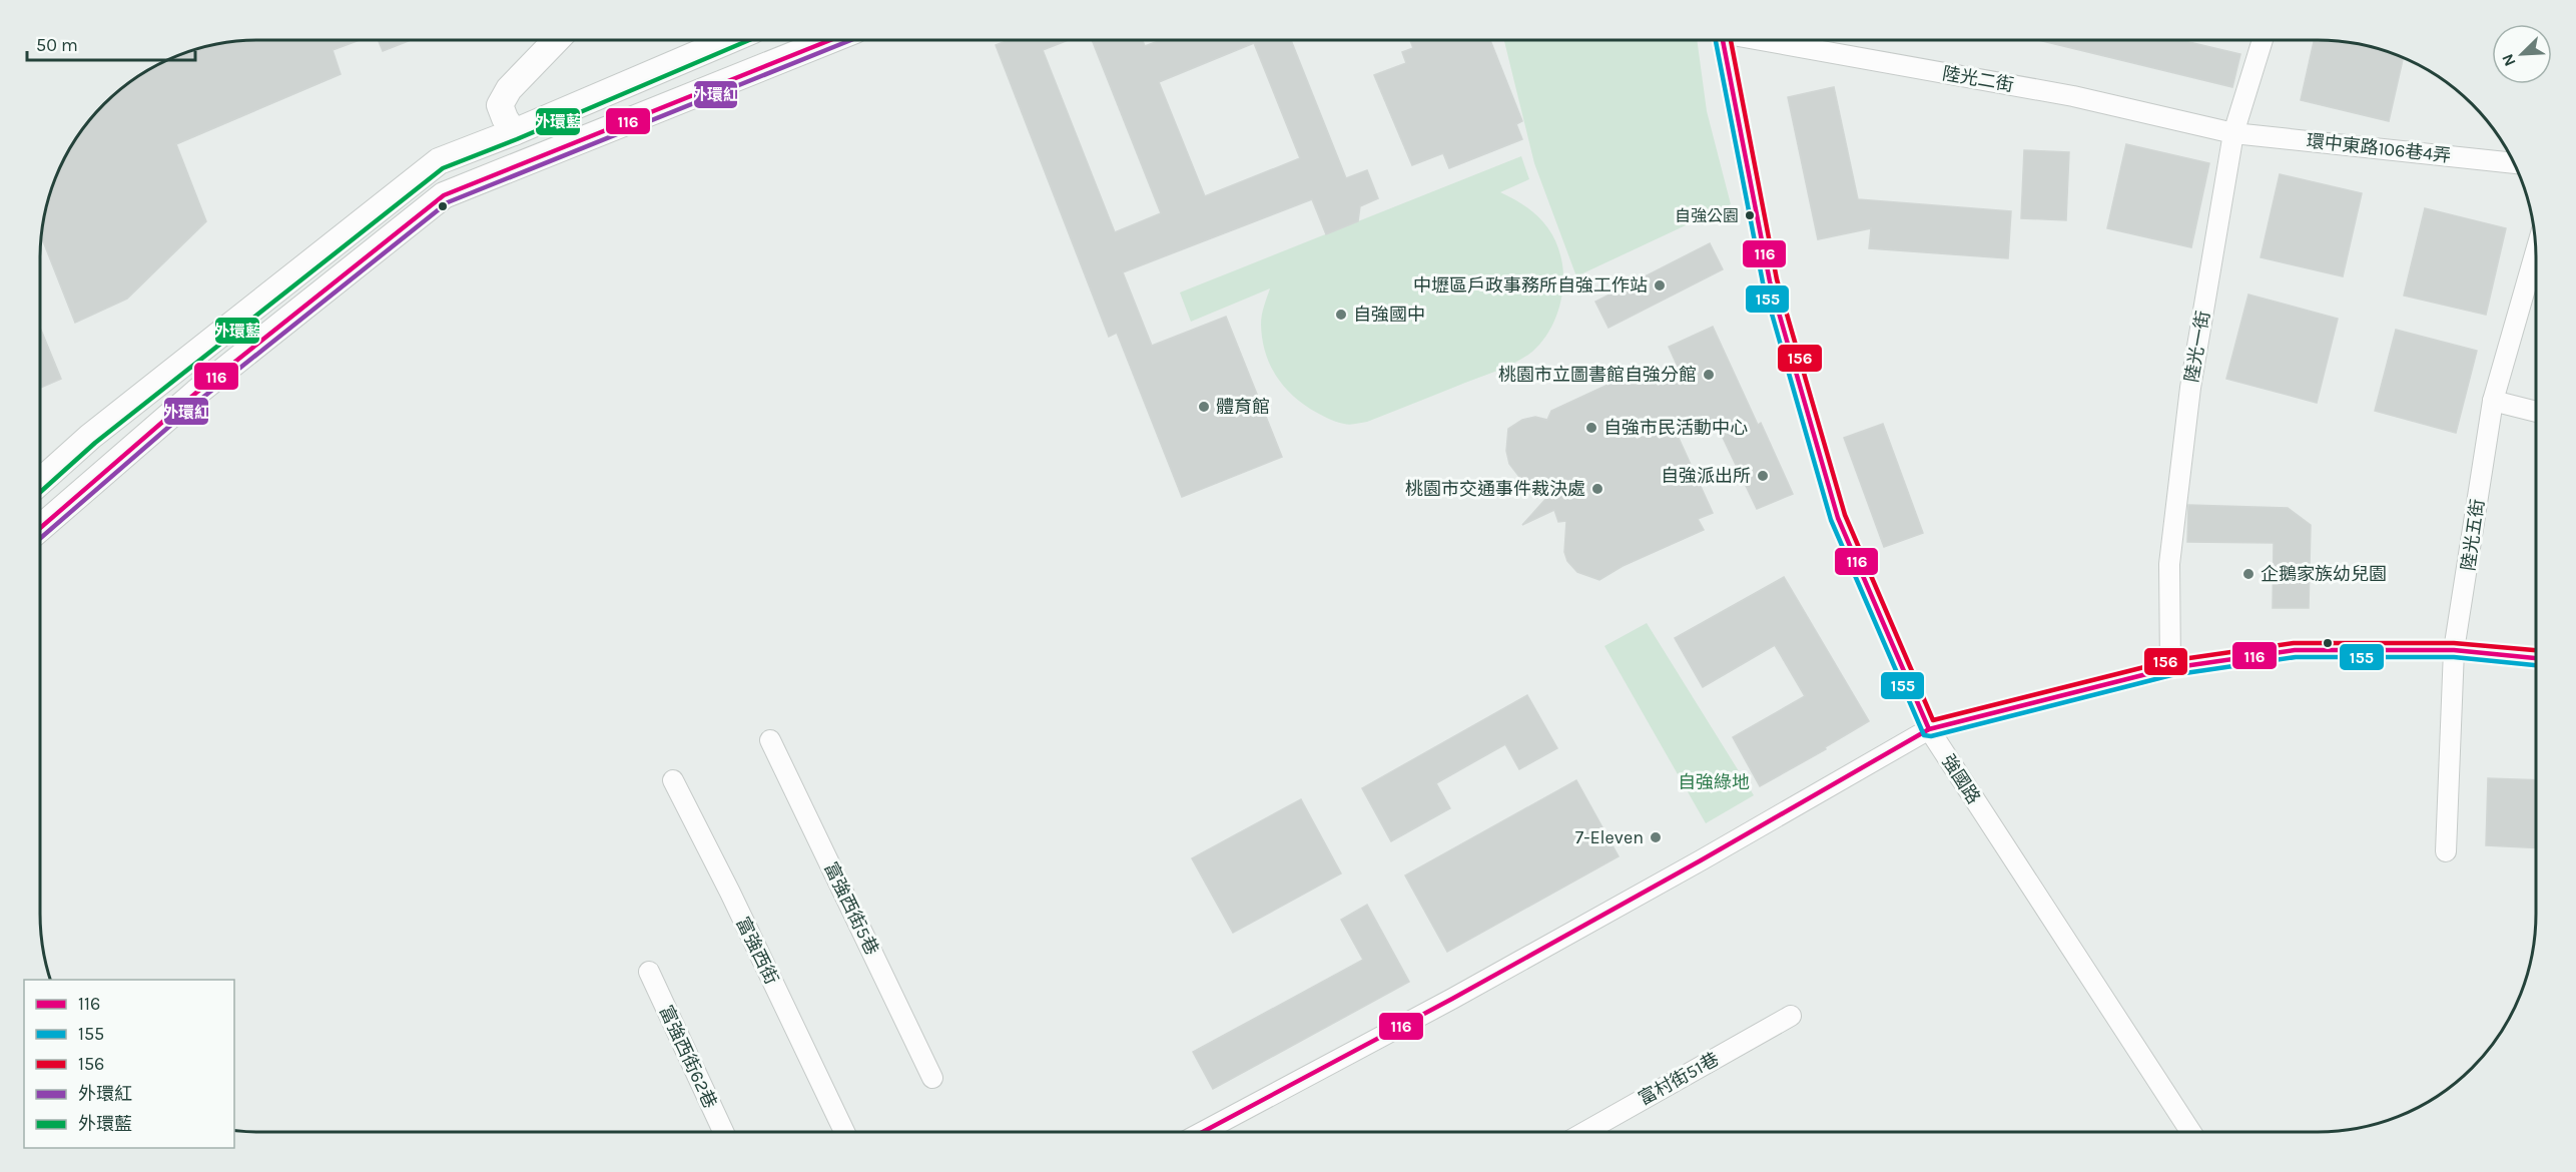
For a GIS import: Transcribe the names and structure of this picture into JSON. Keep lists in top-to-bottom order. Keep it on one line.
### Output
{"streets":{"street":["陸光二街","環中東路106巷4弄","陸光一街","陸光五街","強國路","富強西街5巷","富強西街","富強西街62巷","富村街51巷"]},"crossings":[["陸光二街","環中東路106巷4弄"],["陸光二街","陸光一街"],["環中東路106巷4弄","陸光一街"]],"parks":["自強綠地"],"places":["自強公園","中壢區戶政事務所自強工作站","自強國中","桃園市立圖書館自強分館","體育館","自強市民活動中心","自強派出所","桃園市交通事件裁決處","企鵝家族幼兒園","7-Eleven"],"lines":["transit line 116","transit line 155","transit line 156","transit line 外環紅","transit line 外環藍"],"legend":["116","155","156","外環紅","外環藍"],"scale_bar":"50 m","north":"bottom left"}
